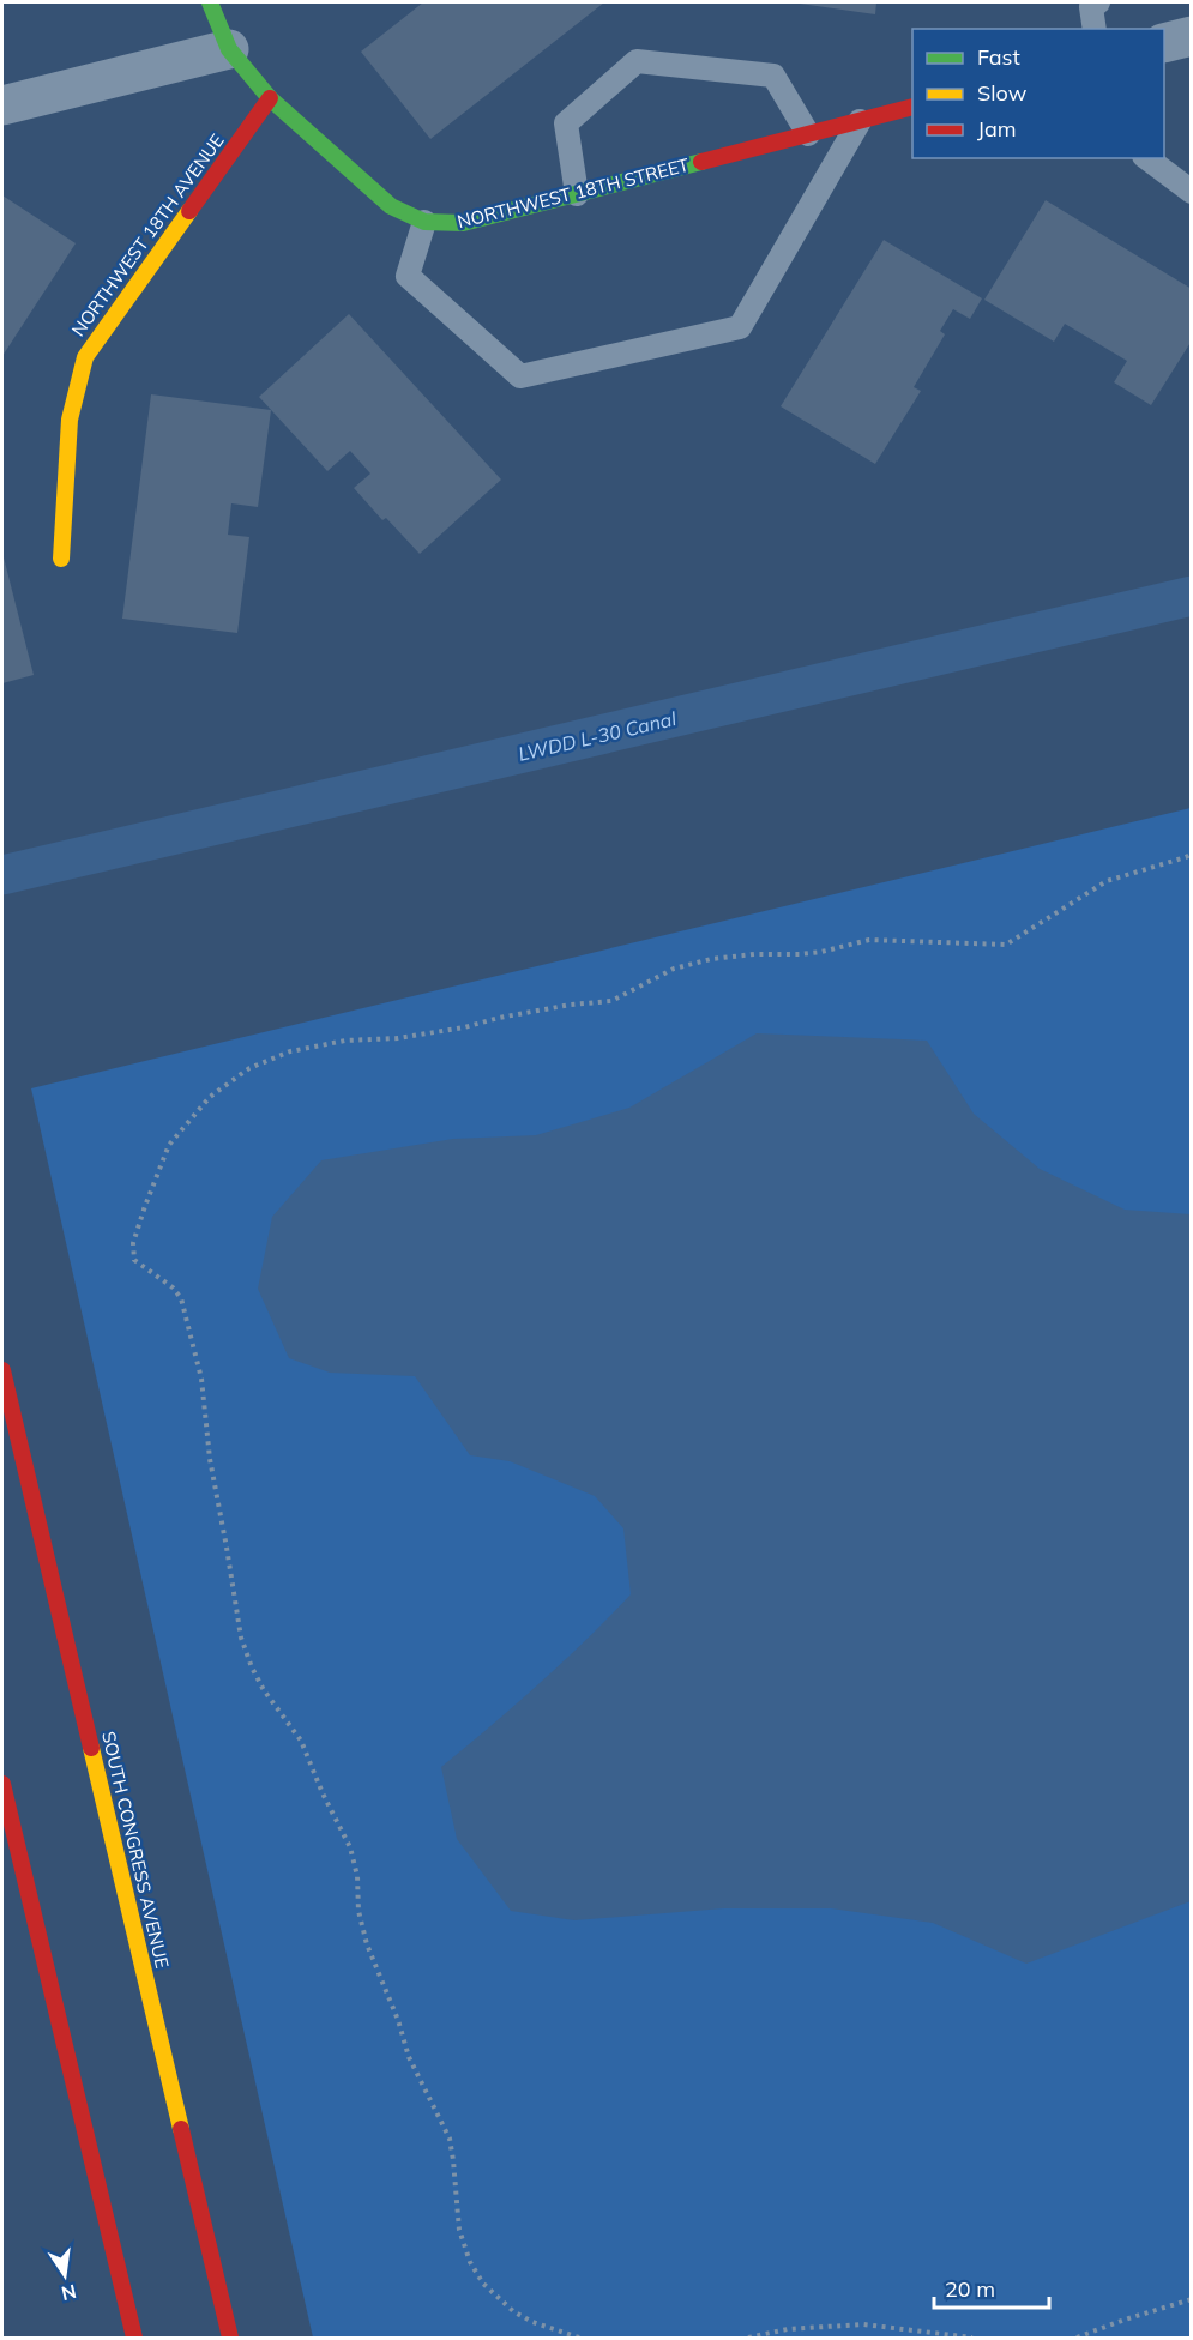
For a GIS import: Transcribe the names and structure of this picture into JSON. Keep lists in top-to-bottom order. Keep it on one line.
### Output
{"streets":{"main road":["NORTHWEST 18TH STREET","NORTHWEST 18TH AVENUE","SOUTH CONGRESS AVENUE"]},"crossings":[["NORTHWEST 18TH STREET","NORTHWEST 18TH AVENUE"]],"water":["LWDD L-30 Canal"],"legend":["Fast","Slow","Jam"],"scale_bar":"20 m","north":"bottom"}
